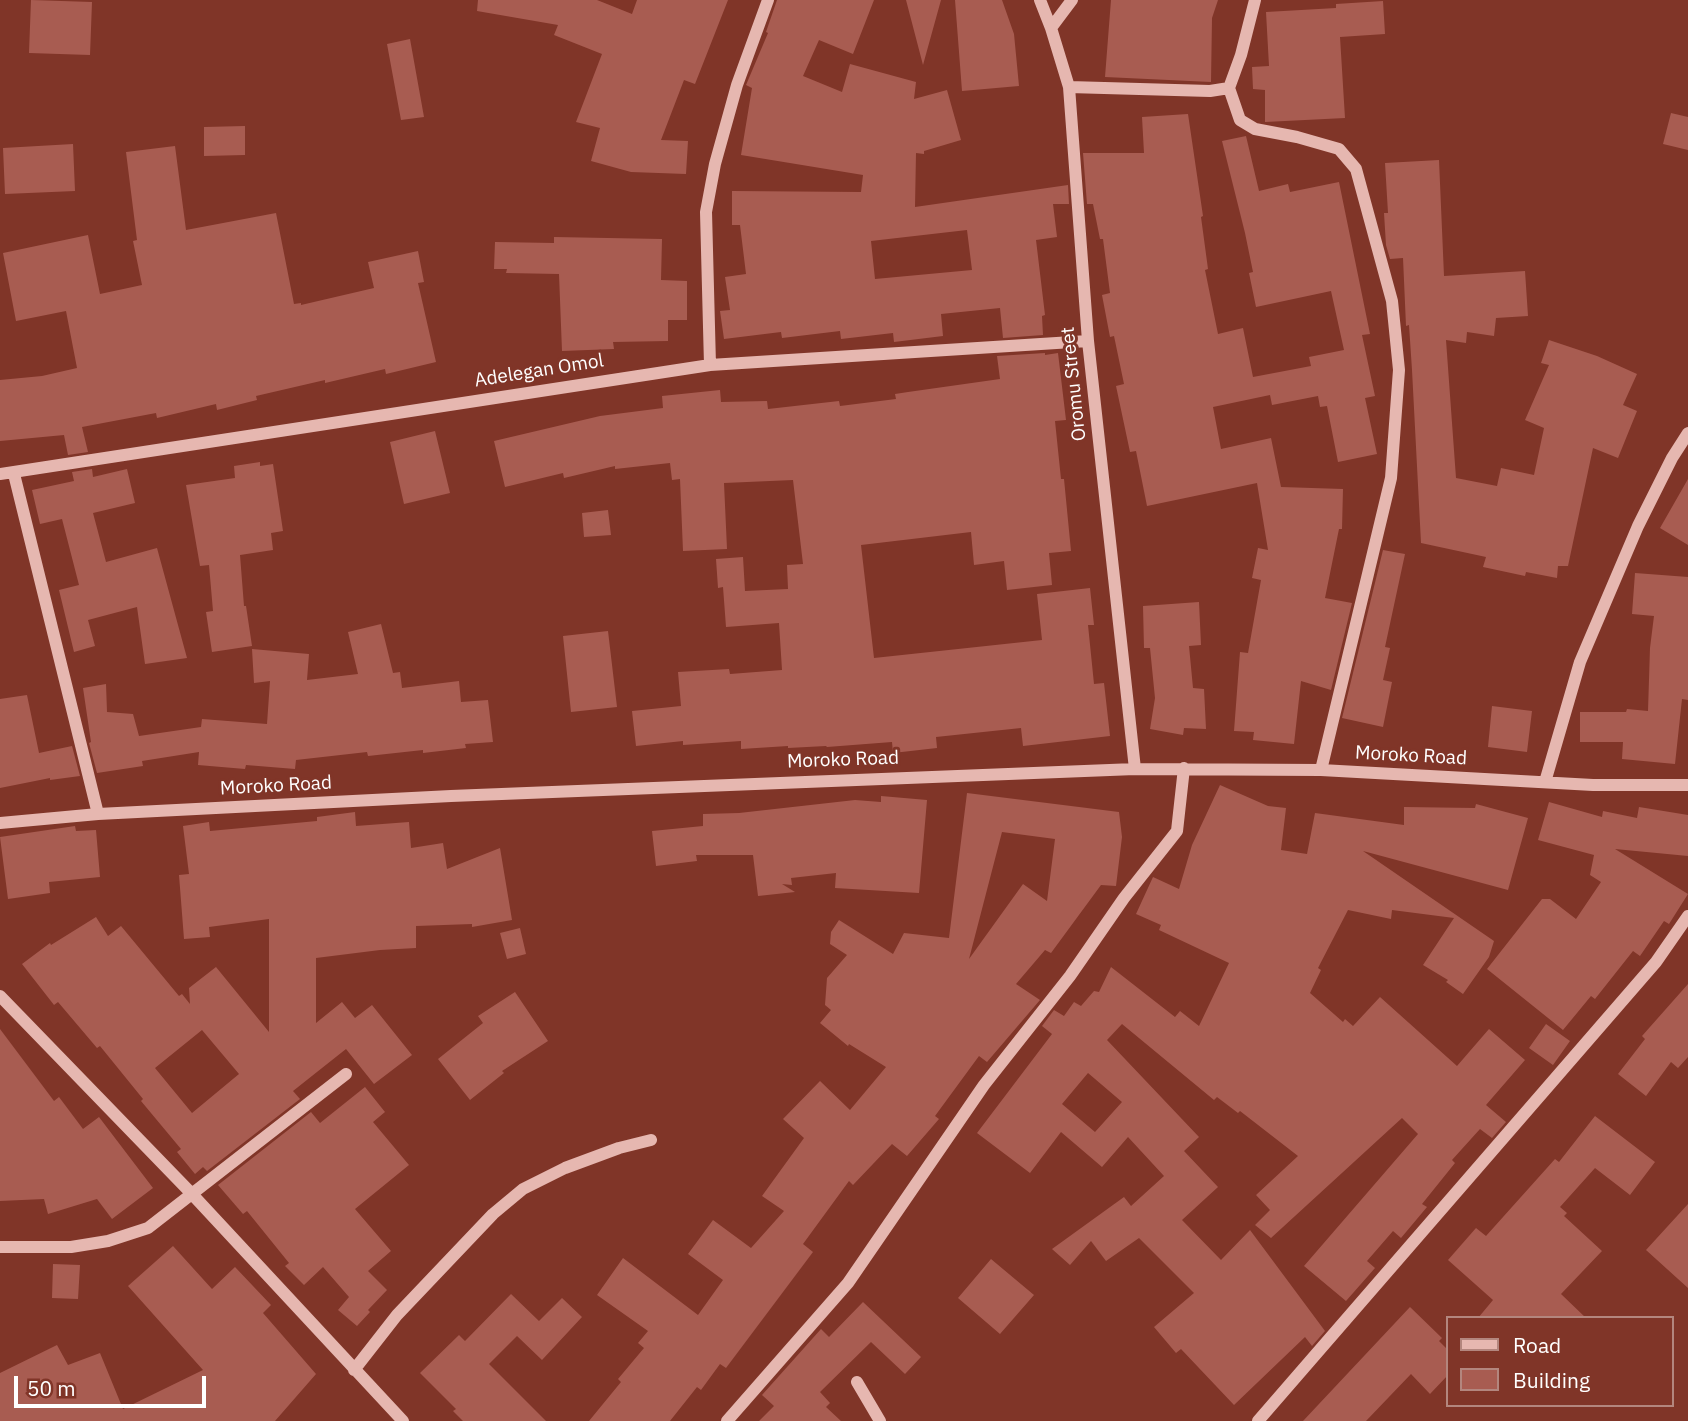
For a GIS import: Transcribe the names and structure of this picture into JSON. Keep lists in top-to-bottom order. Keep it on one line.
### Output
{"streets":{"street":["Adelegan Omol","Oromu Street","Moroko Road"]},"crossings":[["Adelegan Omol","Oromu Street"],["Oromu Street","Moroko Road"]],"legend":["Road","Building"],"scale_bar":"50 m"}
